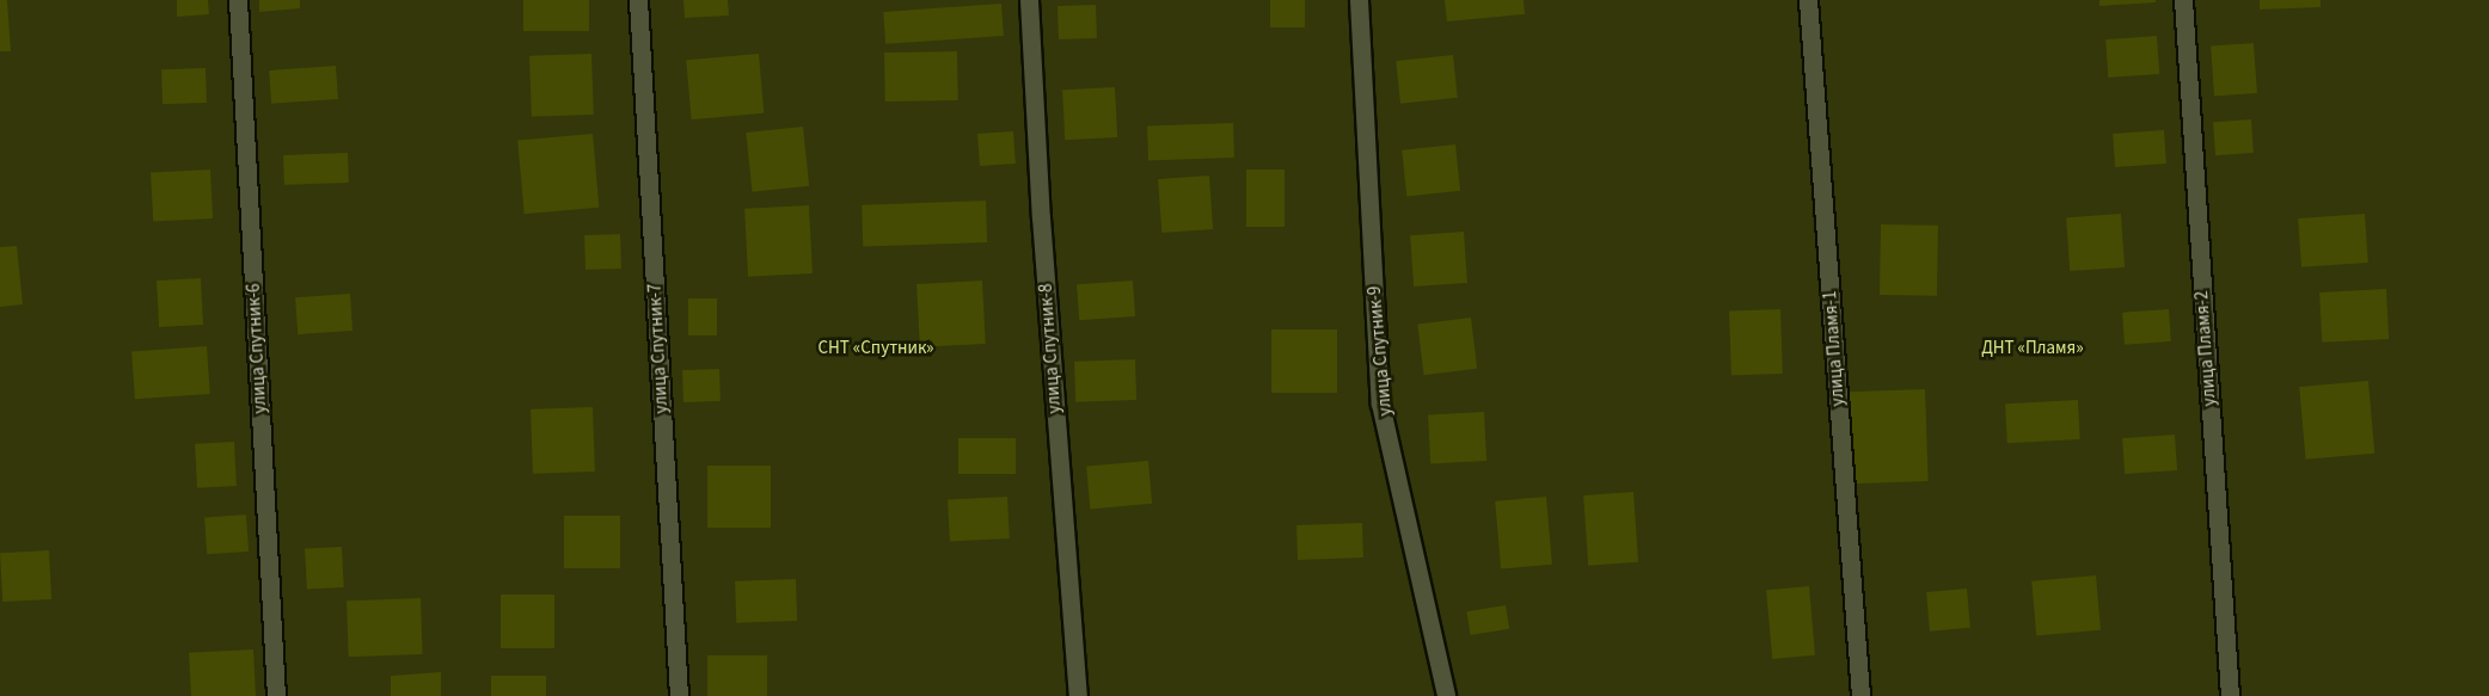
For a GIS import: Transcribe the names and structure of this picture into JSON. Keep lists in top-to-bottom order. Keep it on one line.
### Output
{"streets":{"street":["улица Спутник-6","улица Спутник-7","улица Спутник-8","улица Пламя-1","улица Пламя-2","улица Спутник-9"]},"parks":["СНТ «Спутник»","ДНТ «Пламя»"]}
